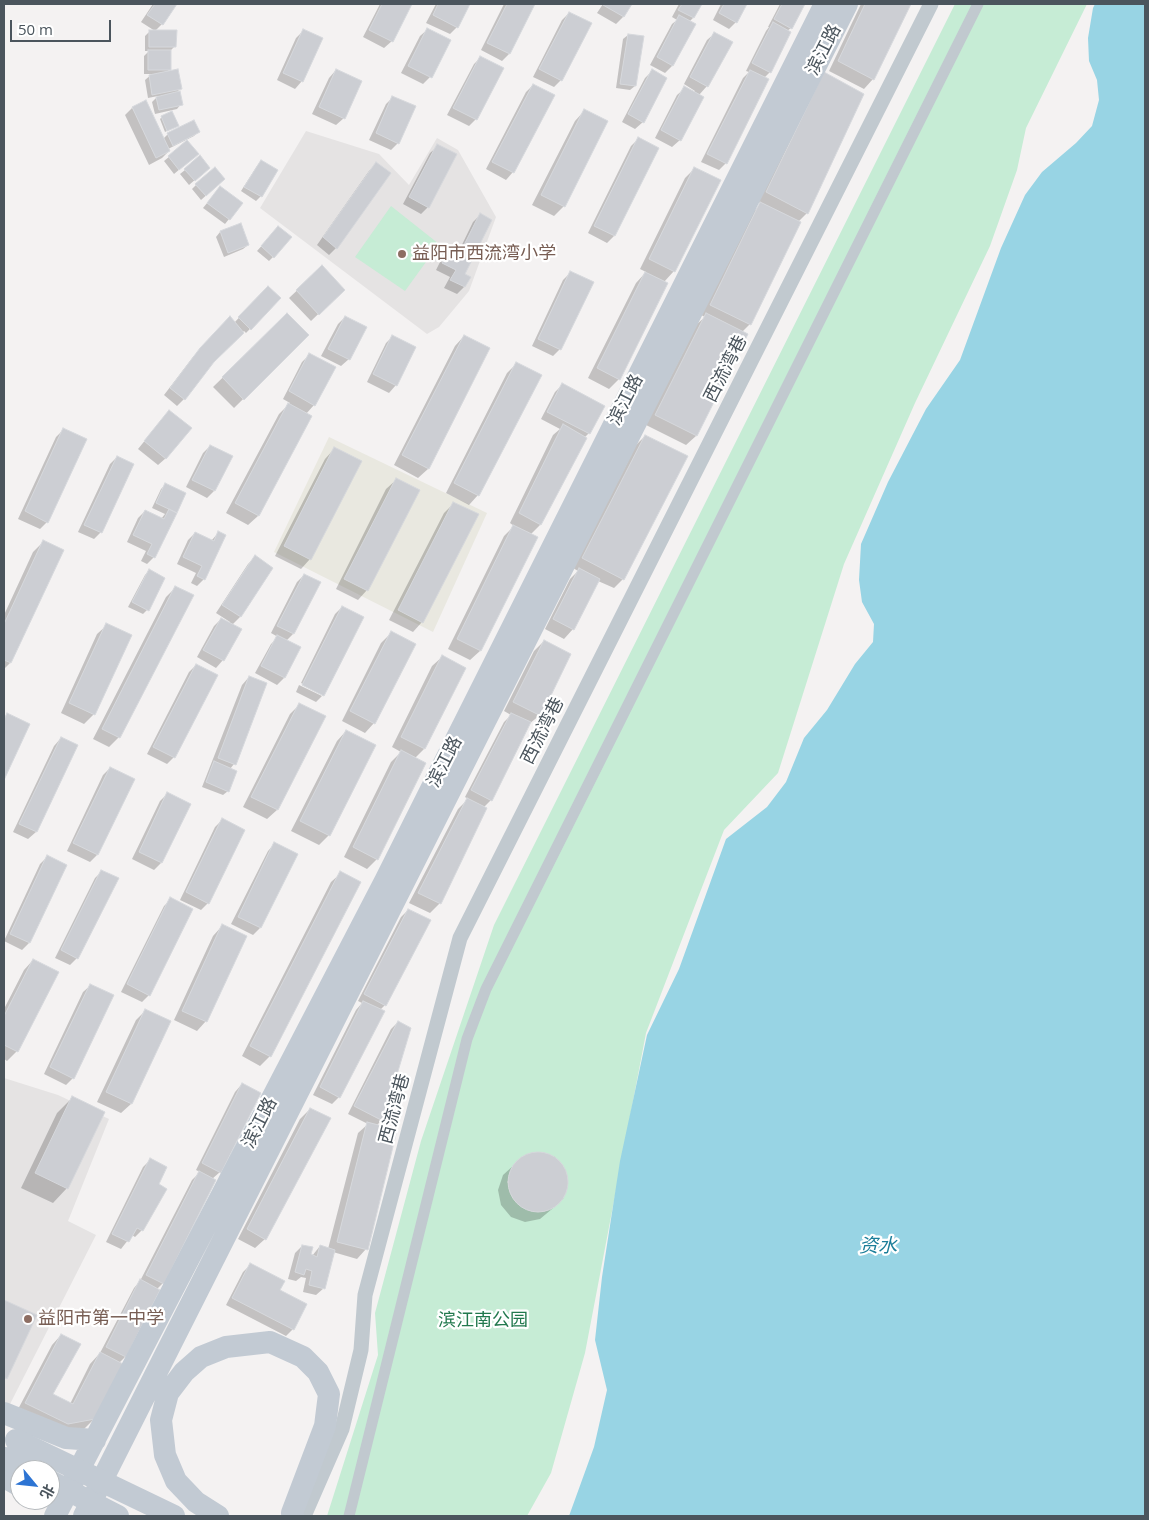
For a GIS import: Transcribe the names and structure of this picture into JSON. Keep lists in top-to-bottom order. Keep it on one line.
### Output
{"streets":{"main road":["滨江路"],"street":["西流湾巷"]},"water":["资水"],"parks":["滨江南公园"],"places":["益阳市西流湾小学","益阳市第一中学"],"scale_bar":"50 m","north":"bottom right"}
